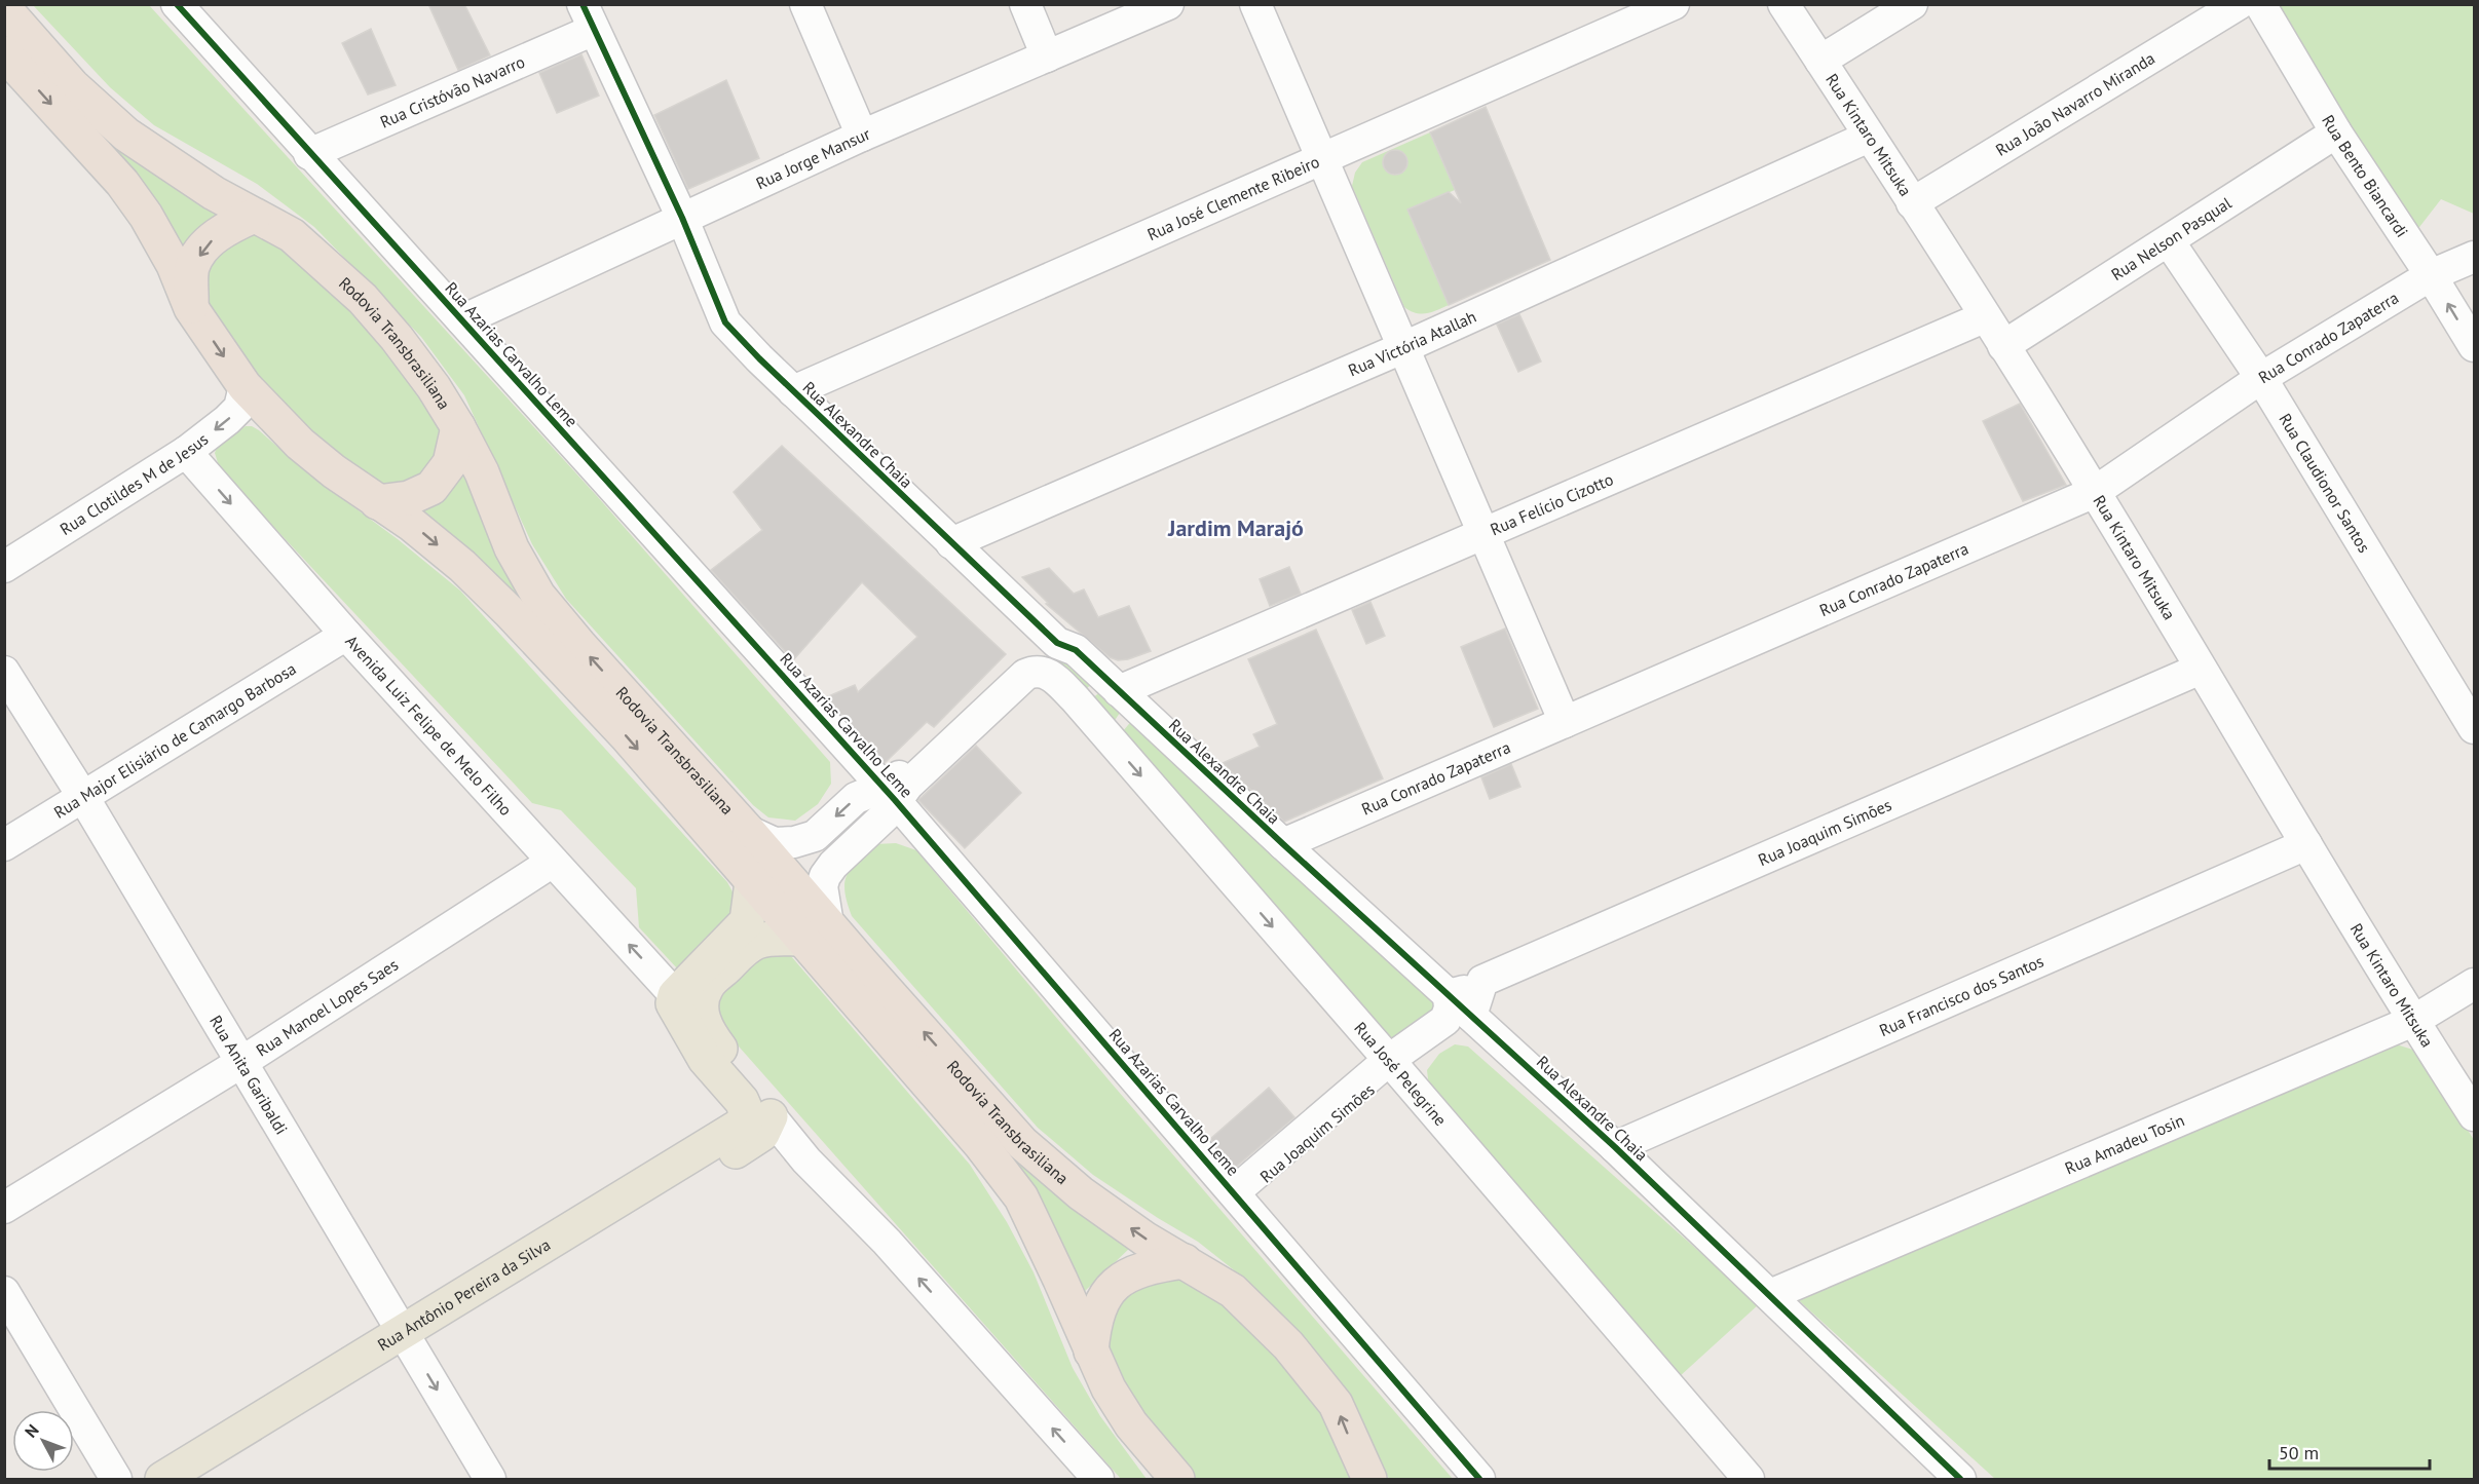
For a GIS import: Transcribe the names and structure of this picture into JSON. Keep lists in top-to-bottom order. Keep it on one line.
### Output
{"streets":{"highway":["Rodovia Transbrasiliana"],"main road":["Rua Antônio Pereira da Silva"],"street":["Rua Cristóvão Navarro","Rua João Navarro Miranda","Rua Kintaro Mitsuka","Rua Jorge Mansur","Rua Bento Biancardi","Rua José Clemente Ribeiro","Rua Nelson Pasqual","Rua Conrado Zapaterra","Rua Victória Atallah","Rua Azarias Carvalho Leme","Rua Alexandre Chaia","Rua Claudionor Santos","Rua Clotildes M de Jesus","Rua Felício Cizotto","Avenida Luiz Felipe de Melo Filho","Rua Major Elisiário de Camargo Barbosa","Rua Joaquim Simões","Rua Francisco dos Santos","Rua Manoel Lopes Saes","Rua José Pelegrine","Rua Anita Garibaldi","Rua Amadeu Tosin"]},"crossings":[["Rua Cristóvão Navarro","Rua Azarias Carvalho Leme"],["Rua Cristóvão Navarro","Rua Alexandre Chaia"],["Rua João Navarro Miranda","Rua Kintaro Mitsuka"],["Rua Kintaro Mitsuka","Rua Nelson Pasqual"],["Rua Kintaro Mitsuka","Rua Conrado Zapaterra"],["Rua Kintaro Mitsuka","Rua Victória Atallah"],["Rua Kintaro Mitsuka","Rua Felício Cizotto"],["Rua Kintaro Mitsuka","Rua Joaquim Simões"],["Rua Kintaro Mitsuka","Rua Francisco dos Santos"],["Rua Kintaro Mitsuka","Rua Amadeu Tosin"],["Rua Jorge Mansur","Rua Azarias Carvalho Leme"],["Rua Jorge Mansur","Rua Alexandre Chaia"],["Rua Bento Biancardi","Rua Nelson Pasqual"],["Rua Bento Biancardi","Rua Conrado Zapaterra"],["Rua José Clemente Ribeiro","Rua Alexandre Chaia"],["Rua Nelson Pasqual","Rua Claudionor Santos"],["Rua Conrado Zapaterra","Rua Alexandre Chaia"],["Rua Conrado Zapaterra","Rua Claudionor Santos"],["Rodovia Transbrasiliana","Rua Clotildes M de Jesus"],["Rua Victória Atallah","Rua Alexandre Chaia"],["Rua Azarias Carvalho Leme","Rua Joaquim Simões"],["Rua Azarias Carvalho Leme","Rua José Pelegrine"],["Rua Alexandre Chaia","Rua Felício Cizotto"],["Rua Alexandre Chaia","Rua Joaquim Simões"],["Rua Alexandre Chaia","Rua Francisco dos Santos"],["Rua Alexandre Chaia","Rua Amadeu Tosin"],["Rua Clotildes M de Jesus","Avenida Luiz Felipe de Melo Filho"],["Avenida Luiz Felipe de Melo Filho","Rua Major Elisiário de Camargo Barbosa"],["Avenida Luiz Felipe de Melo Filho","Rua Manoel Lopes Saes"],["Rua Major Elisiário de Camargo Barbosa","Rua Anita Garibaldi"],["Rua Joaquim Simões","Rua José Pelegrine"],["Rua Manoel Lopes Saes","Rua Anita Garibaldi"],["Rua Anita Garibaldi","Rua Antônio Pereira da Silva"]],"one_way":["Rua José Pelegrine"],"districts":["Jardim Marajó"],"scale_bar":"50 m","north":"top left"}
